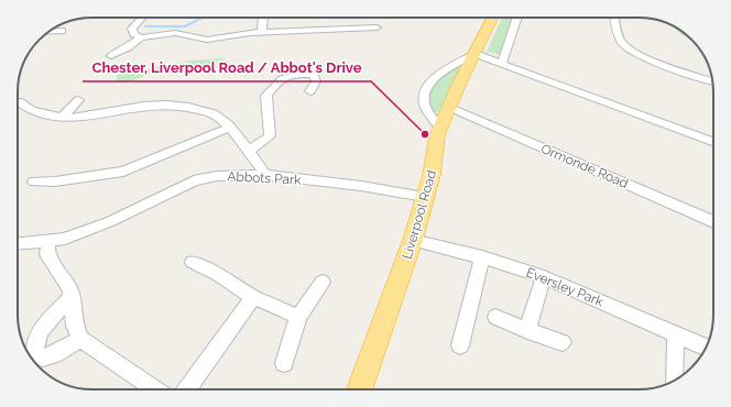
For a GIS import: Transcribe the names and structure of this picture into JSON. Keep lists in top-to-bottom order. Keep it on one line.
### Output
{"streets":{"highway":["Liverpool Road"],"street":["Ormonde Road","Abbots Park","Eversley Park"]},"crossings":[["Ormonde Road","Liverpool Road"],["Abbots Park","Liverpool Road"],["Liverpool Road","Eversley Park"]],"places":["Chester, Liverpool Road / Abbot's Drive"]}
